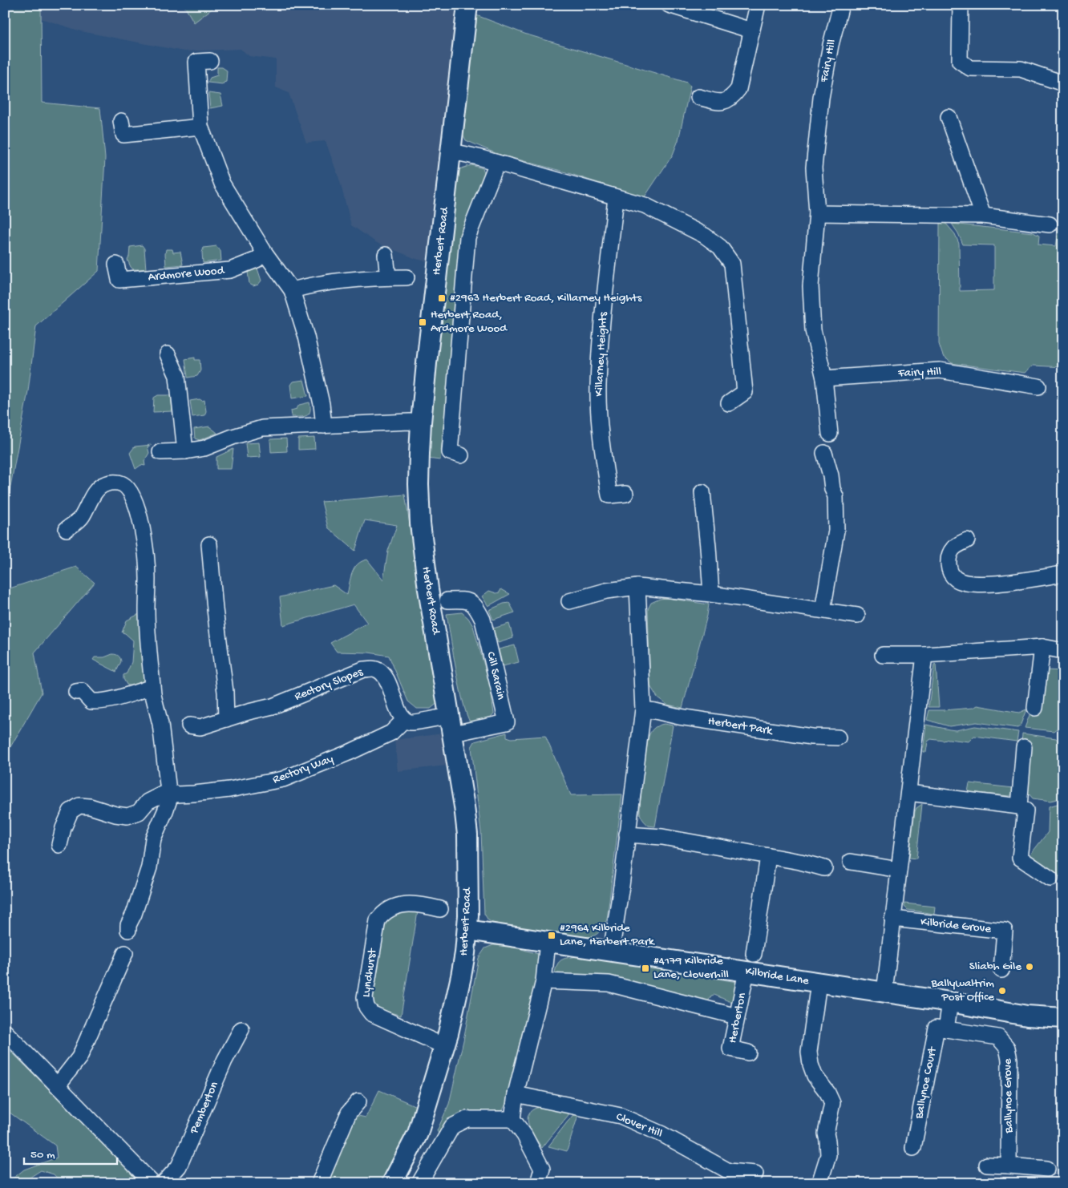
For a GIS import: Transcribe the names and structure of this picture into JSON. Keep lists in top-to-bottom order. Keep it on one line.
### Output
{"streets":{"street":["Fairy Hill","Herbert Road","Ardmore Wood","Killarney Heights","Cill Sarain","Rectory Slopes","Herbert Park","Rectory Way","Kilbride Grove","Lyndhurst","Kilbride Lane","Herberton","Ballynoe Court","Ballynoe Grove","Pemberton","Clover Hill"]},"crossings":[["Herbert Road","Cill Sarain"],["Herbert Road","Lyndhurst"],["Herbert Road","Kilbride Lane"],["Rectory Slopes","Rectory Way"],["Kilbride Lane","Herberton"],["Ballynoe Court","Ballynoe Grove"]],"places":{"transit":["#2963 Herbert Road, Killarney Heights","Herbert Road, Ardmore Wood","#2964 Kilbride Lane, Herbert Park","#4179 Kilbride Lane, Cloverhill"],"other":["Sliabh Gile","Ballywaltrim Post Office"]},"scale_bar":"50 m"}
